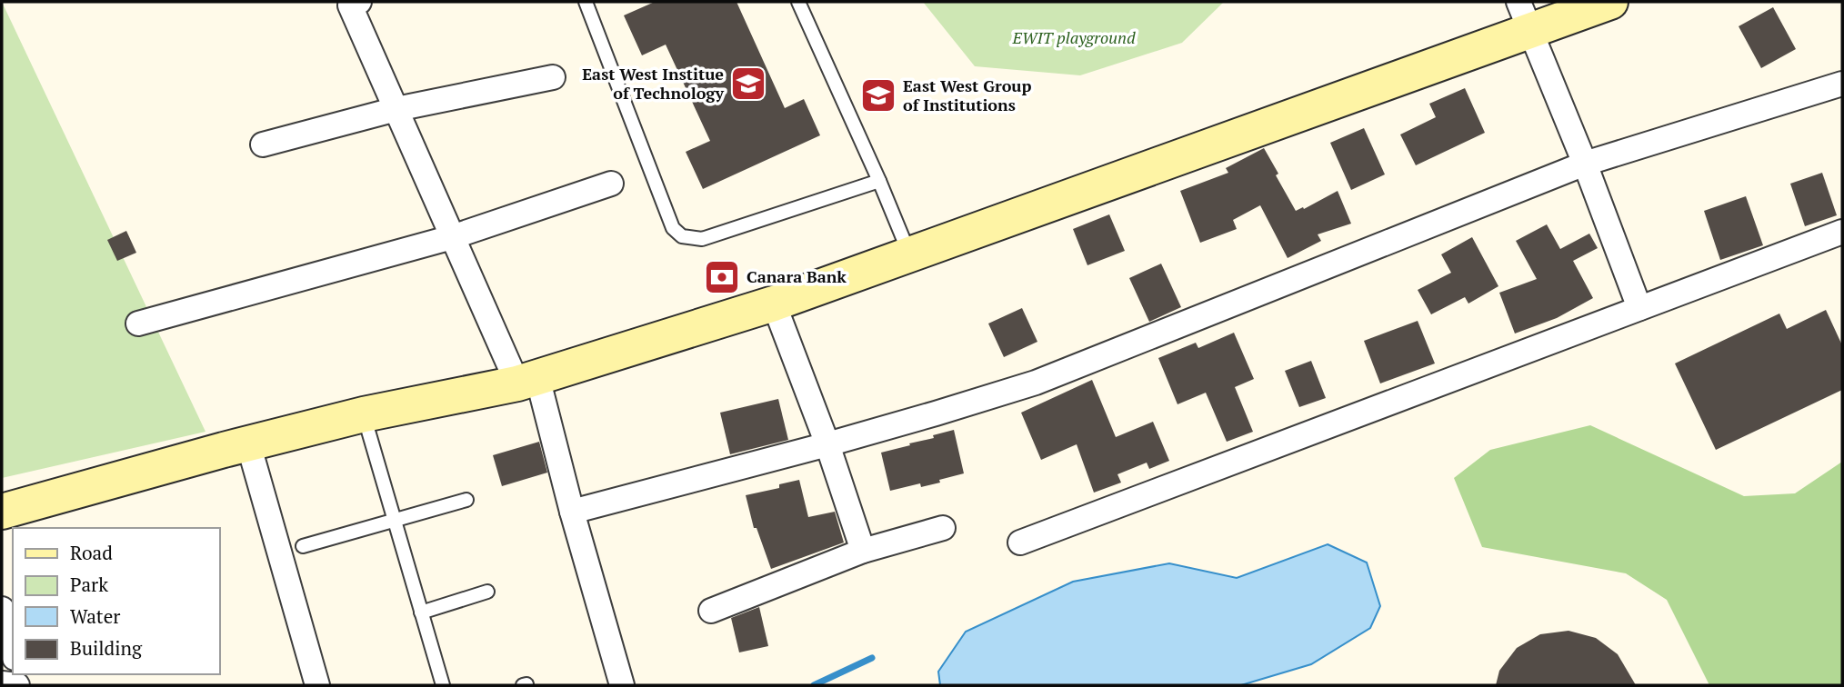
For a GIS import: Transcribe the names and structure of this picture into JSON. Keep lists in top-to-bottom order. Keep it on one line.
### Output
{"parks":["EWIT playground"],"places":{"school or university":["East West Institue of Technology","East West Group of Institutions"],"bank":["Canara Bank"]},"legend":["Road","Park","Water","Building"]}
